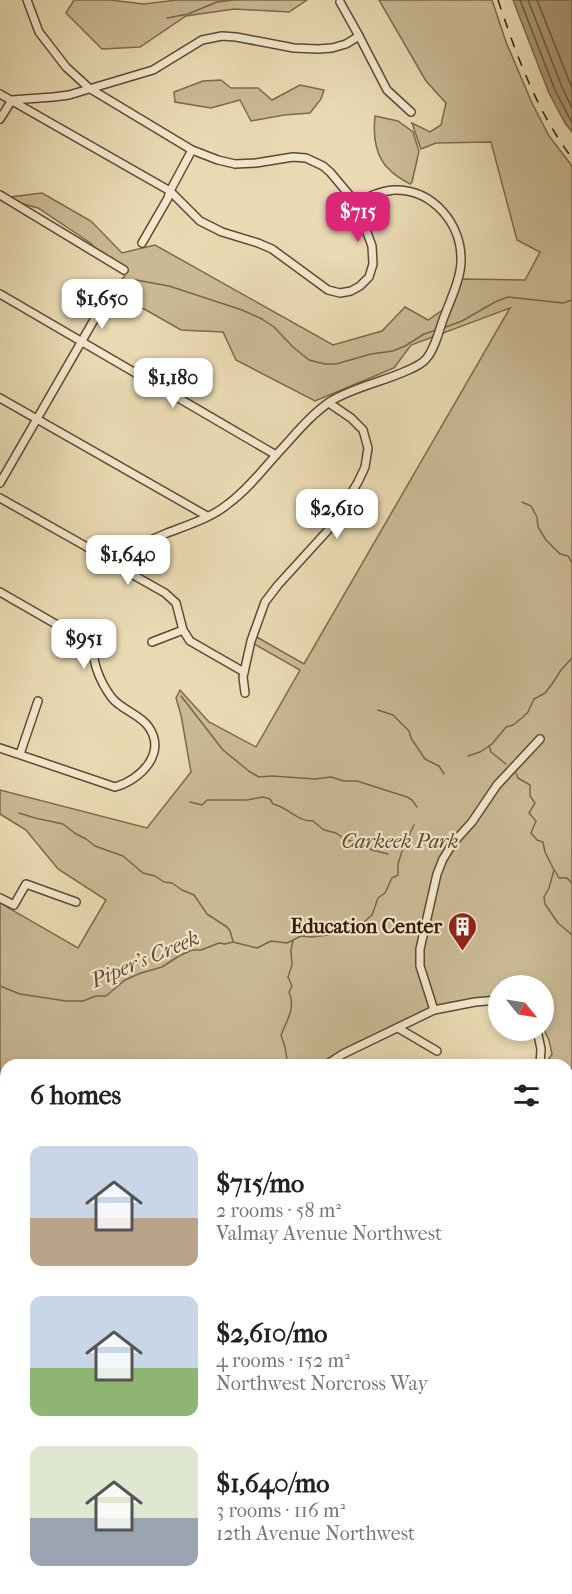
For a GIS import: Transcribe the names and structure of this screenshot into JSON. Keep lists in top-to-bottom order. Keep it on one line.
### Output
{"water":["Piper's Creek"],"parks":["Carkeek Park"],"places":{"building":["Education Center"]},"north":"bottom right","page":{"price":["$715","$1,650","$1,180","$2,610","$1,640","$951"],"heading":"6 homes","list":[{"name":"$715/mo","note":"2 rooms · 58 m² · Valmay Avenue Northwest"},{"name":"$2,610/mo","note":"4 rooms · 152 m² · Northwest Norcross Way"},{"name":"$1,640/mo","note":"3 rooms · 116 m² · 12th Avenue Northwest"}]}}
